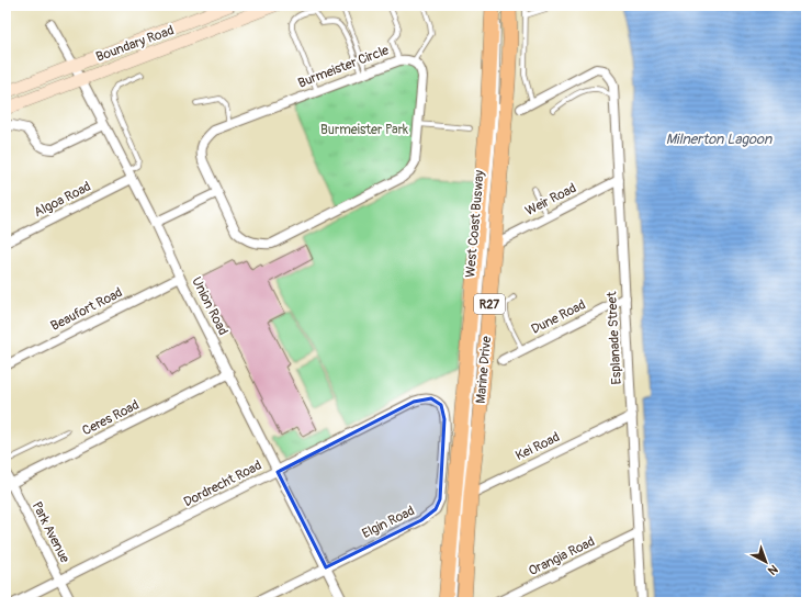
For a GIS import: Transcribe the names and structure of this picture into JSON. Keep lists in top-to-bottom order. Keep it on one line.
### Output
{"streets":{"main road":["Boundary Road","R27","Marine Drive"],"street":["Burmeister Circle","Algoa Road","Weir Road","Union Road","Beaufort Road","Dune Road","Esplanade Street","Ceres Road","Kei Road","Dordrecht Road","Elgin Road","Park Avenue","Orangia Road"]},"crossings":[["Boundary Road","Union Road"],["Algoa Road","Union Road"],["Weir Road","Esplanade Street"],["Weir Road","Marine Drive"],["Union Road","Beaufort Road"],["Union Road","Ceres Road"],["Union Road","Dordrecht Road"],["Union Road","Elgin Road"],["Dune Road","Esplanade Street"],["Esplanade Street","Kei Road"],["Esplanade Street","Orangia Road"],["Marine Drive","Kei Road"],["Ceres Road","Park Avenue"],["Dordrecht Road","Elgin Road"],["Dordrecht Road","Park Avenue"]],"water":["Milnerton Lagoon"],"parks":["Burmeister Park"],"north":"bottom right"}
